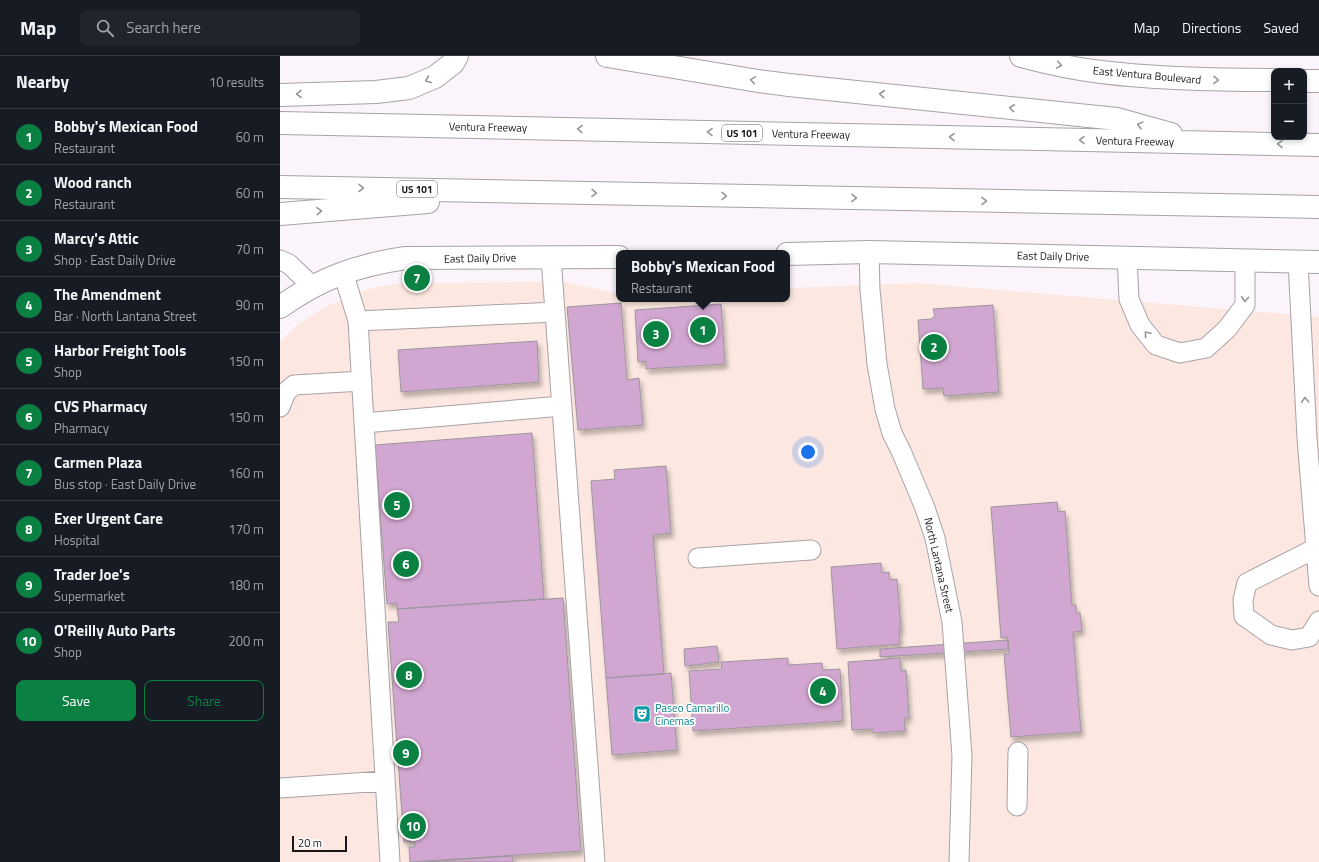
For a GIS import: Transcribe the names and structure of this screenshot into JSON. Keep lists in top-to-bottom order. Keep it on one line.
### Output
{"streets":{"main road":["East Ventura Boulevard","Ventura Freeway","US 101","East Daily Drive"],"street":["North Lantana Street"]},"crossings":[["East Daily Drive","North Lantana Street"]],"places":{"theatre":["Paseo Camarillo Cinemas"]},"scale_bar":"20 m","page":{"header":"Map","search":"Search here","nav":["Map","Directions","Saved"],"heading":["Nearby","10 results"],"map_buttons":["+","−"],"list":[{"mark":"1","name":"Bobby's Mexican Food","note":"Restaurant","value":"60 m"},{"mark":"2","name":"Wood ranch","note":"Restaurant","value":"60 m"},{"mark":"3","name":"Marcy's Attic","note":"Shop · East Daily Drive","value":"70 m"},{"mark":"4","name":"The Amendment","note":"Bar · North Lantana Street","value":"90 m"},{"mark":"5","name":"Harbor Freight Tools","note":"Shop","value":"150 m"},{"mark":"6","name":"CVS Pharmacy","note":"Pharmacy","value":"150 m"},{"mark":"7","name":"Carmen Plaza","note":"Bus stop · East Daily Drive","value":"160 m"},{"mark":"8","name":"Exer Urgent Care","note":"Hospital","value":"170 m"},{"mark":"9","name":"Trader Joe's","note":"Supermarket","value":"180 m"},{"mark":"10","name":"O'Reilly Auto Parts","note":"Shop","value":"200 m"}],"popup":["Bobby's Mexican Food","Restaurant"],"pins":["7","1","3","2","5","6","8","4","9","10"],"buttons":["Save","Share"],"scale":"20 m"}}
